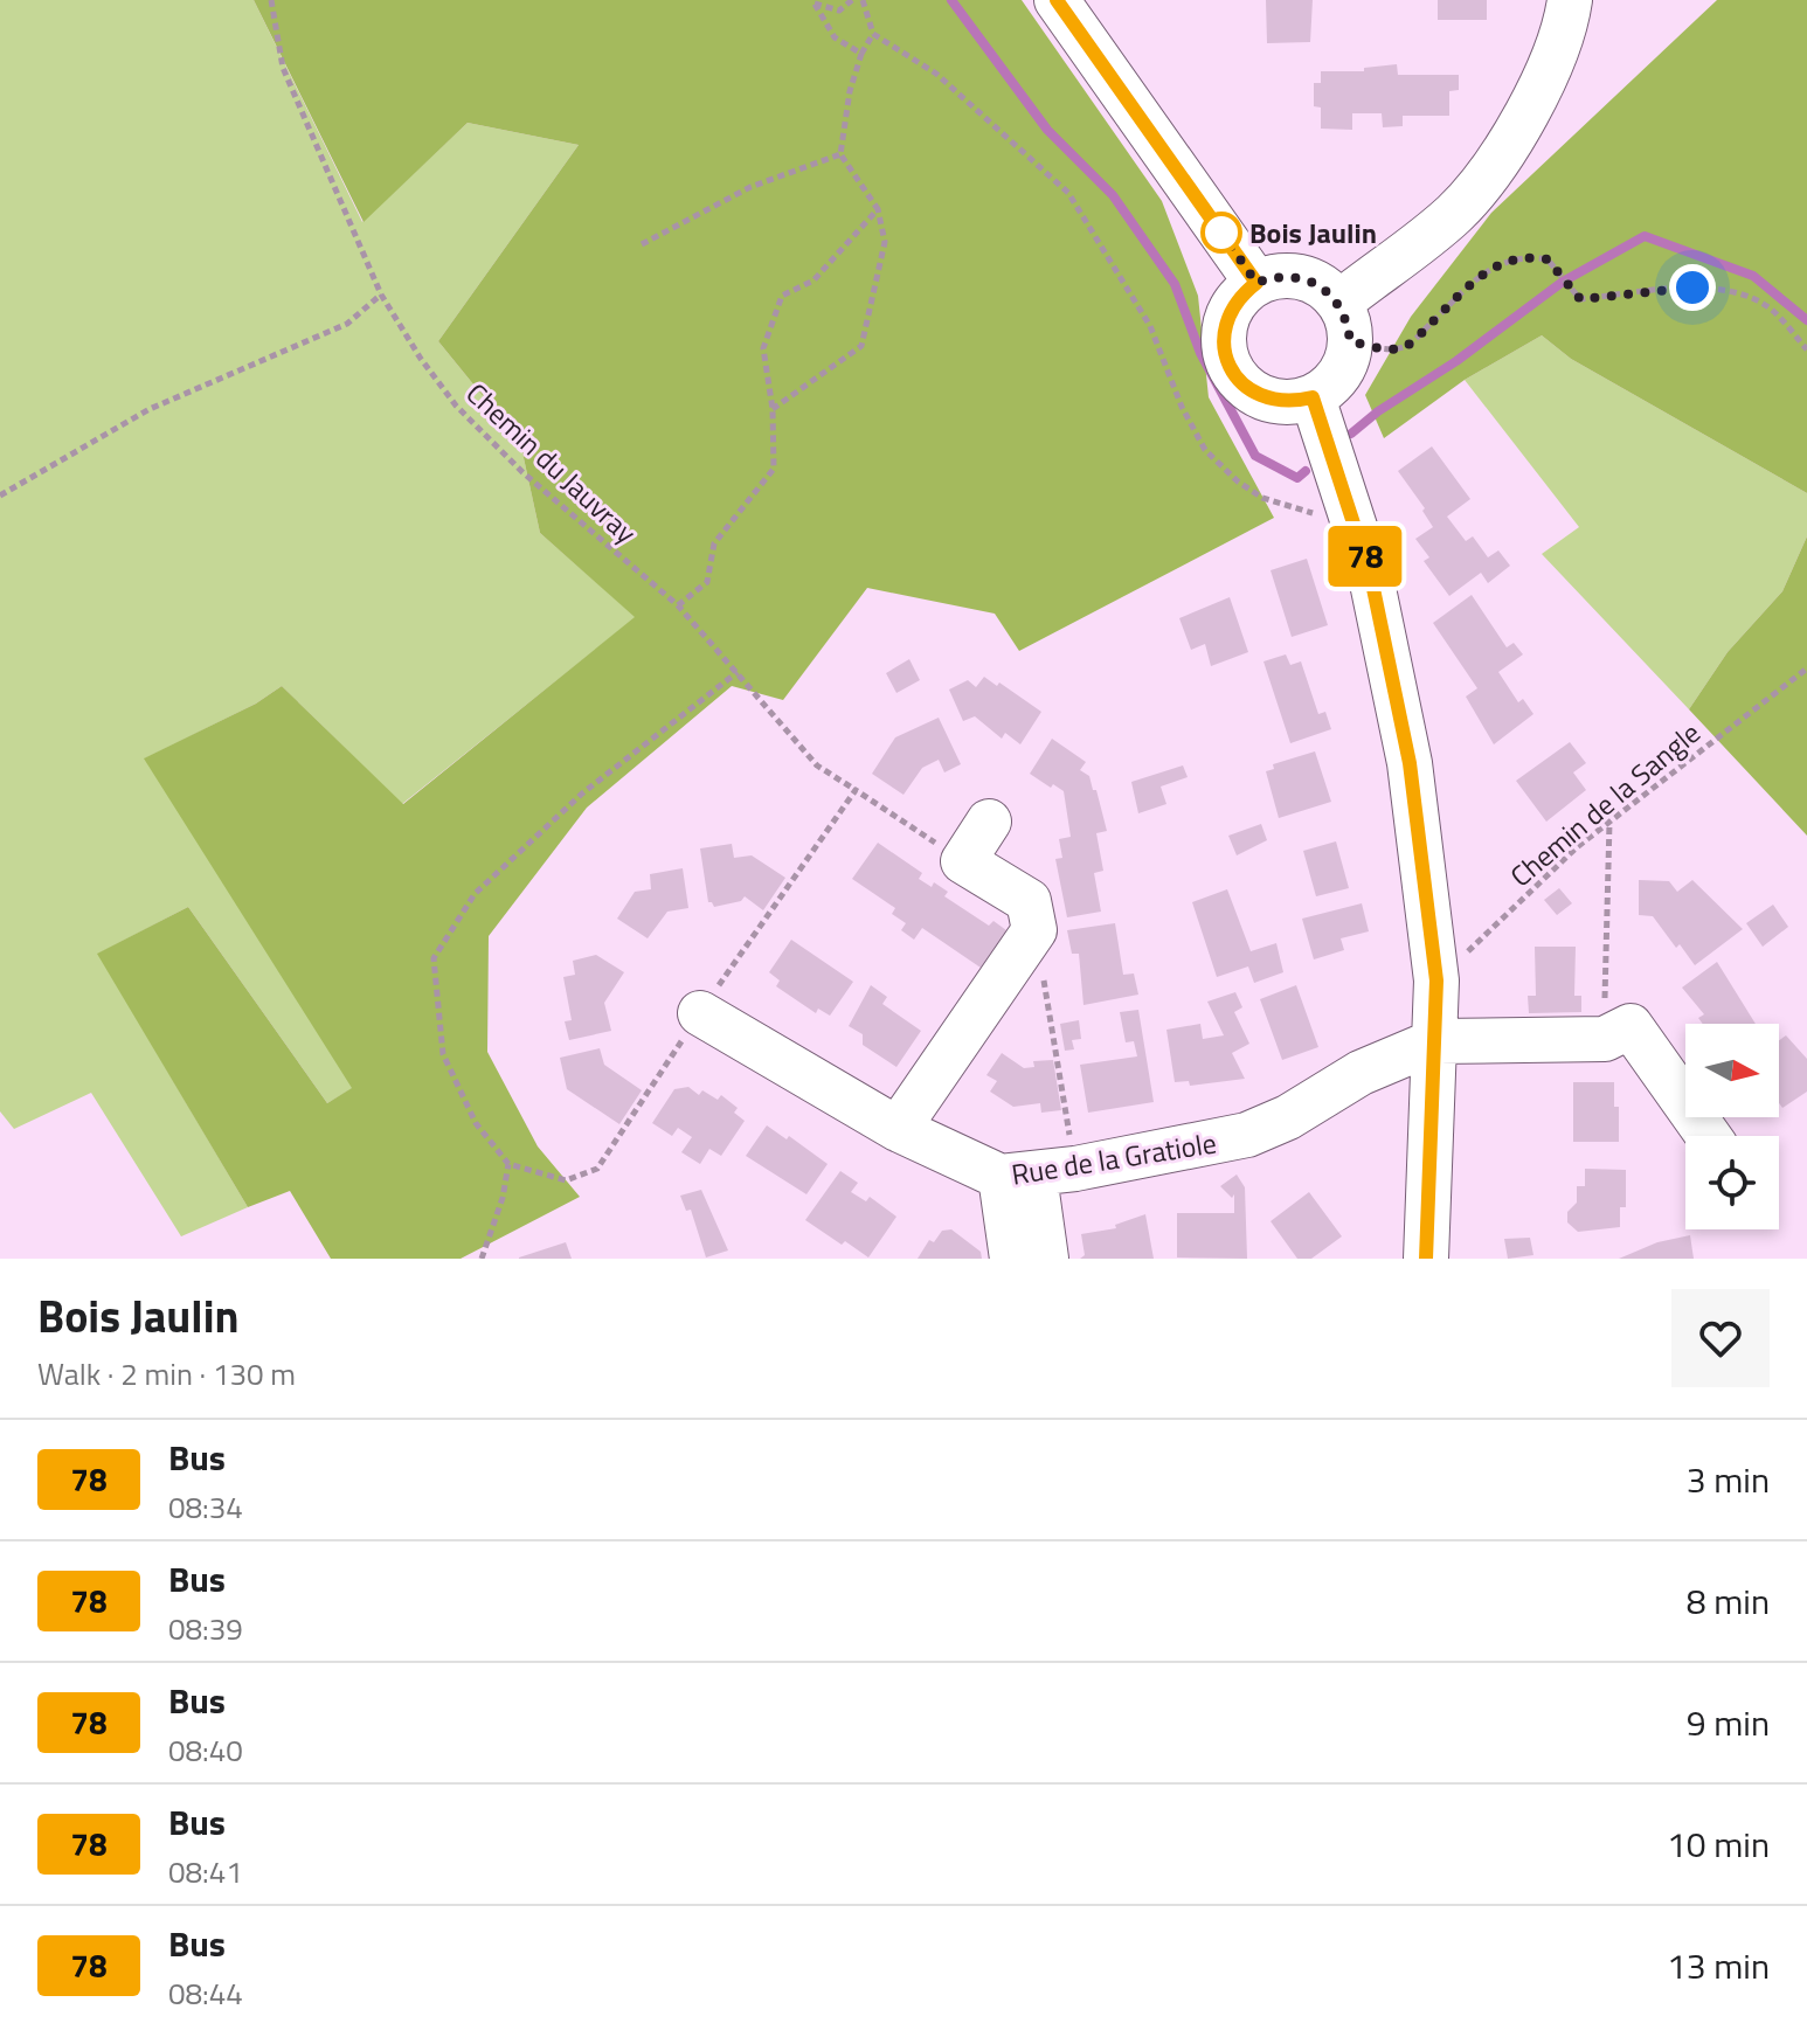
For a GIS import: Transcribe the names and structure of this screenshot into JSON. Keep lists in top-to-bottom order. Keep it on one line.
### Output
{"streets":{"street":["Rue de la Gratiole"],"path":["Chemin du Jauvray","Chemin de la Sangle"]},"places":["Bois Jaulin"],"lines":["bus line 78"],"north":"right","page":{"on_map":"78","heading":["Bois Jaulin","Walk · 2 min · 130 m"],"list":[{"mark":"78","name":"Bus","note":"08:34","value":"3 min"},{"mark":"78","name":"Bus","note":"08:39","value":"8 min"},{"mark":"78","name":"Bus","note":"08:40","value":"9 min"},{"mark":"78","name":"Bus","note":"08:41","value":"10 min"},{"mark":"78","name":"Bus","note":"08:44","value":"13 min"}]}}
